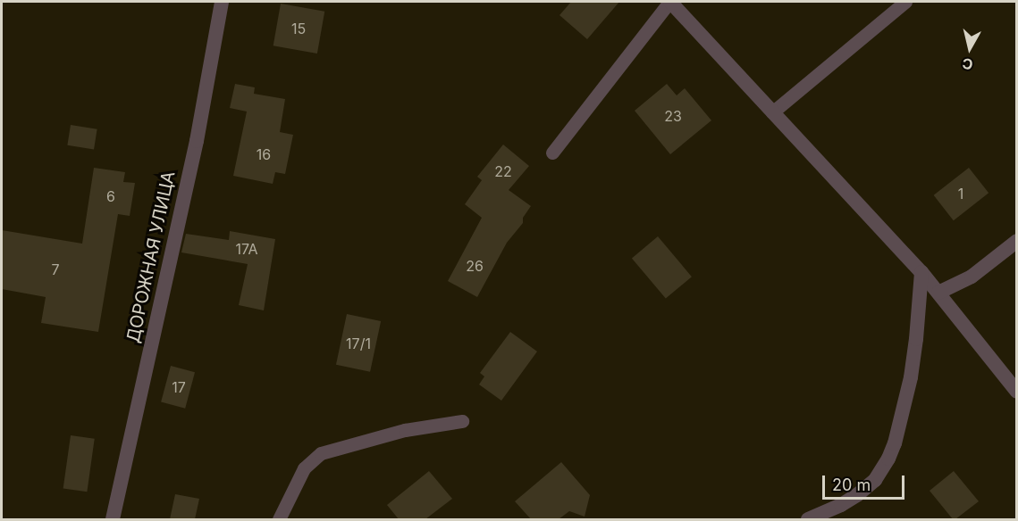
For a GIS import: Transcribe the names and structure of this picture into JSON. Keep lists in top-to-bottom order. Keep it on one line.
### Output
{"streets":{"street":["ДОРОЖНАЯ УЛИЦА"]},"house_numbers":["15","23","16","22","1","6","17А","26","7","17/1","17"],"scale_bar":"20 m","north":"bottom"}
